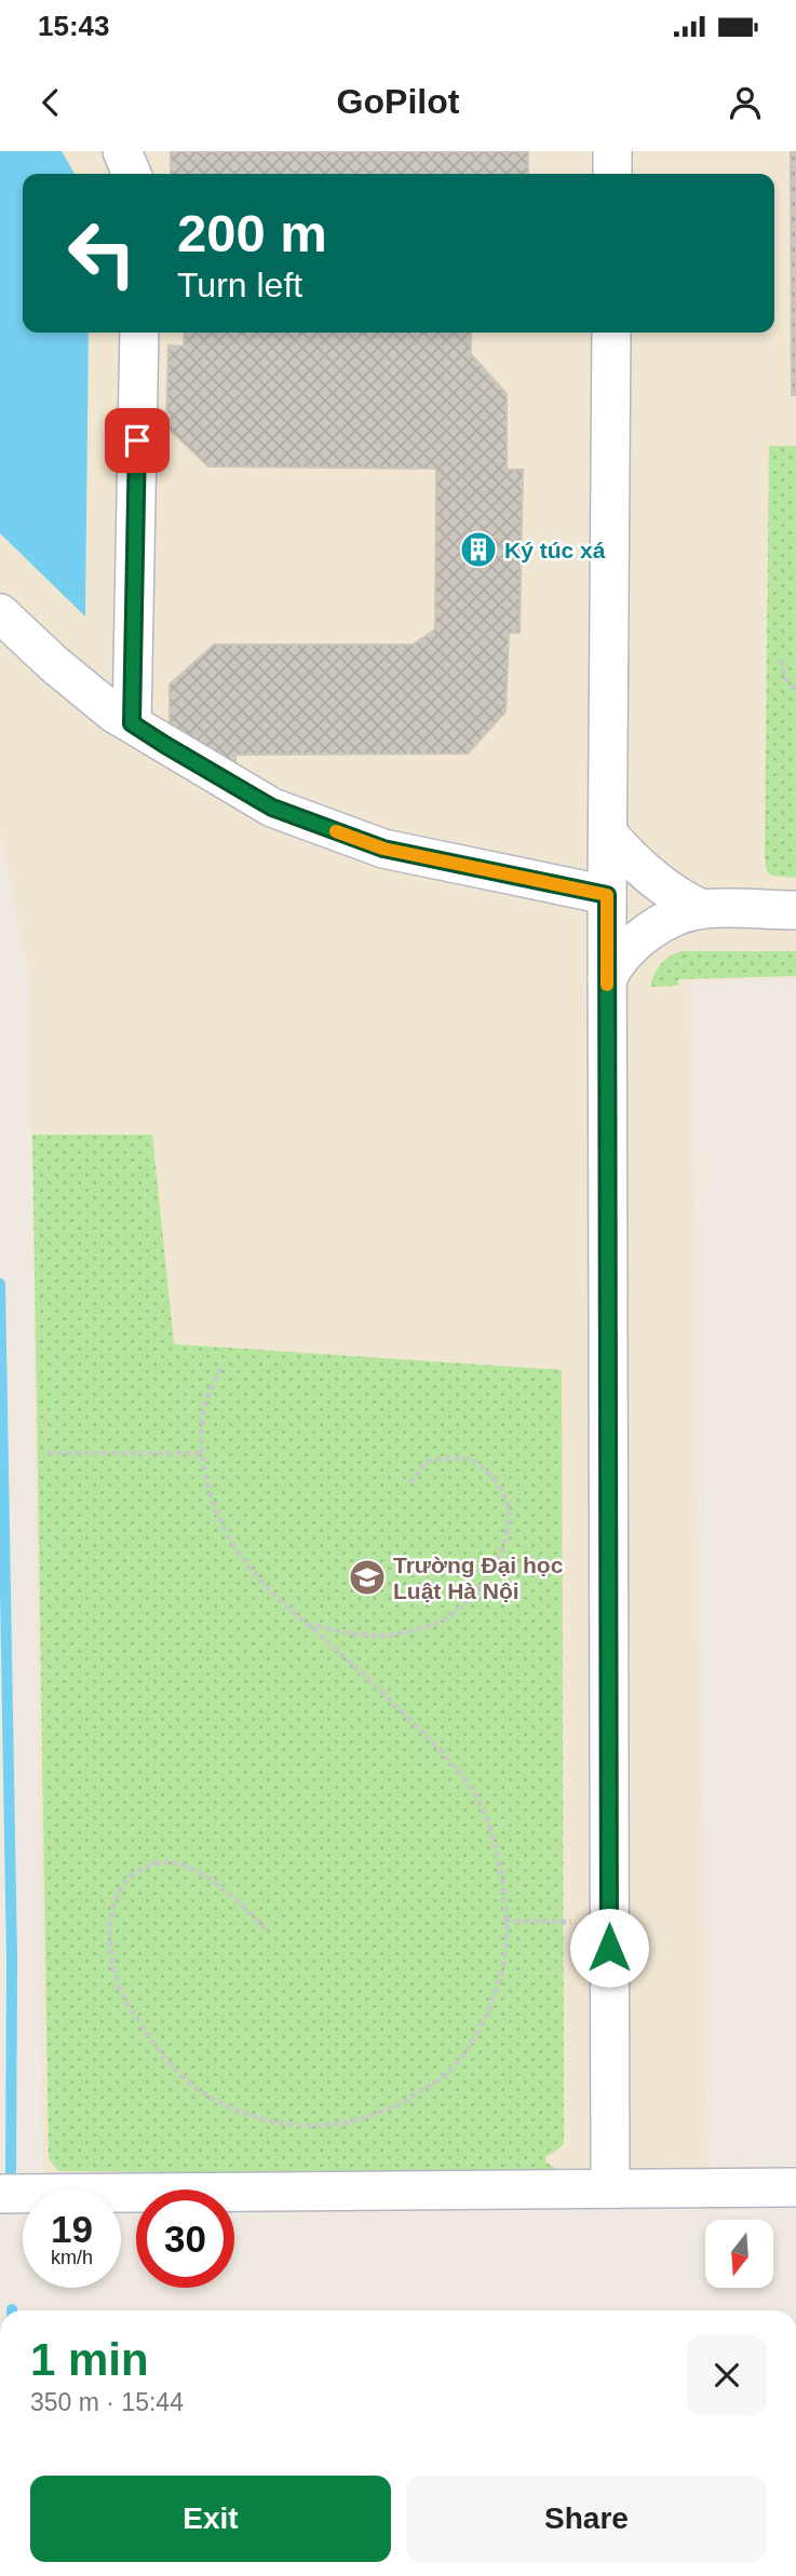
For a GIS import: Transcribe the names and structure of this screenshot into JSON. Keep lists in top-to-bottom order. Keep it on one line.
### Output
{"places":{"building":["Ký túc xá"],"school or university":["Trường Đại học Luật Hà Nội"]},"north":"bottom","page":{"status":"15:43","header":"GoPilot","turn":["200 m","Turn left"],"speed":"19 km/h","limit":"30","heading":["1 min","350 m · 15:44"],"buttons":["Exit","Share"]}}
